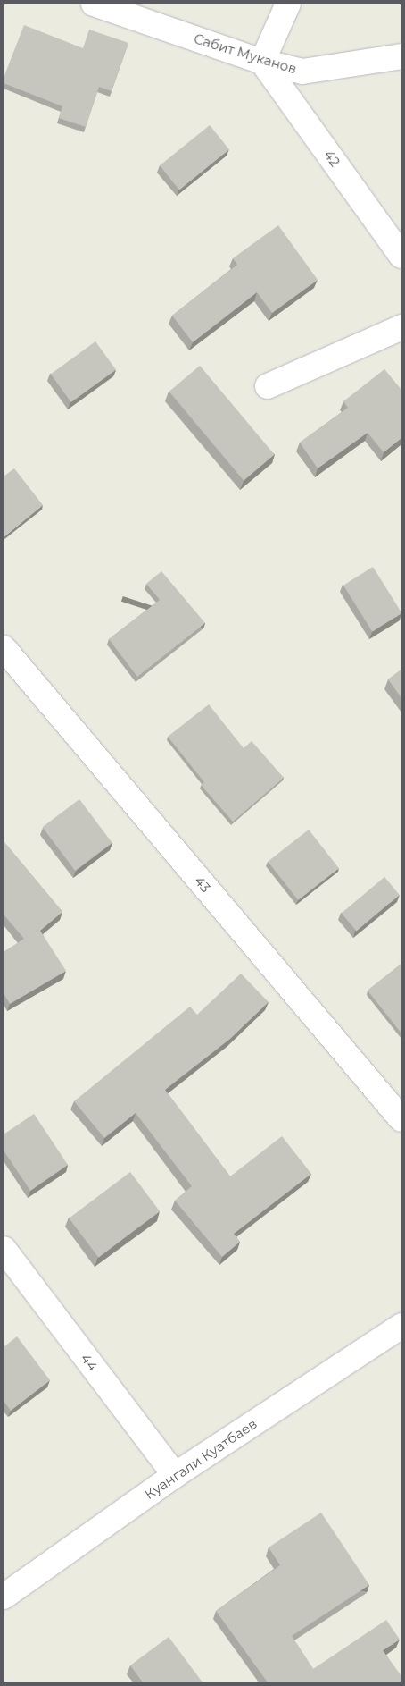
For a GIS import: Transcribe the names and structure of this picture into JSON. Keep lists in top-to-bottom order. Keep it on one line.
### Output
{"streets":{"street":["Сабит Муканов","42","43","44","Куангали Куатбаев"]},"crossings":[["Сабит Муканов","42"],["44","Куангали Куатбаев"]]}
